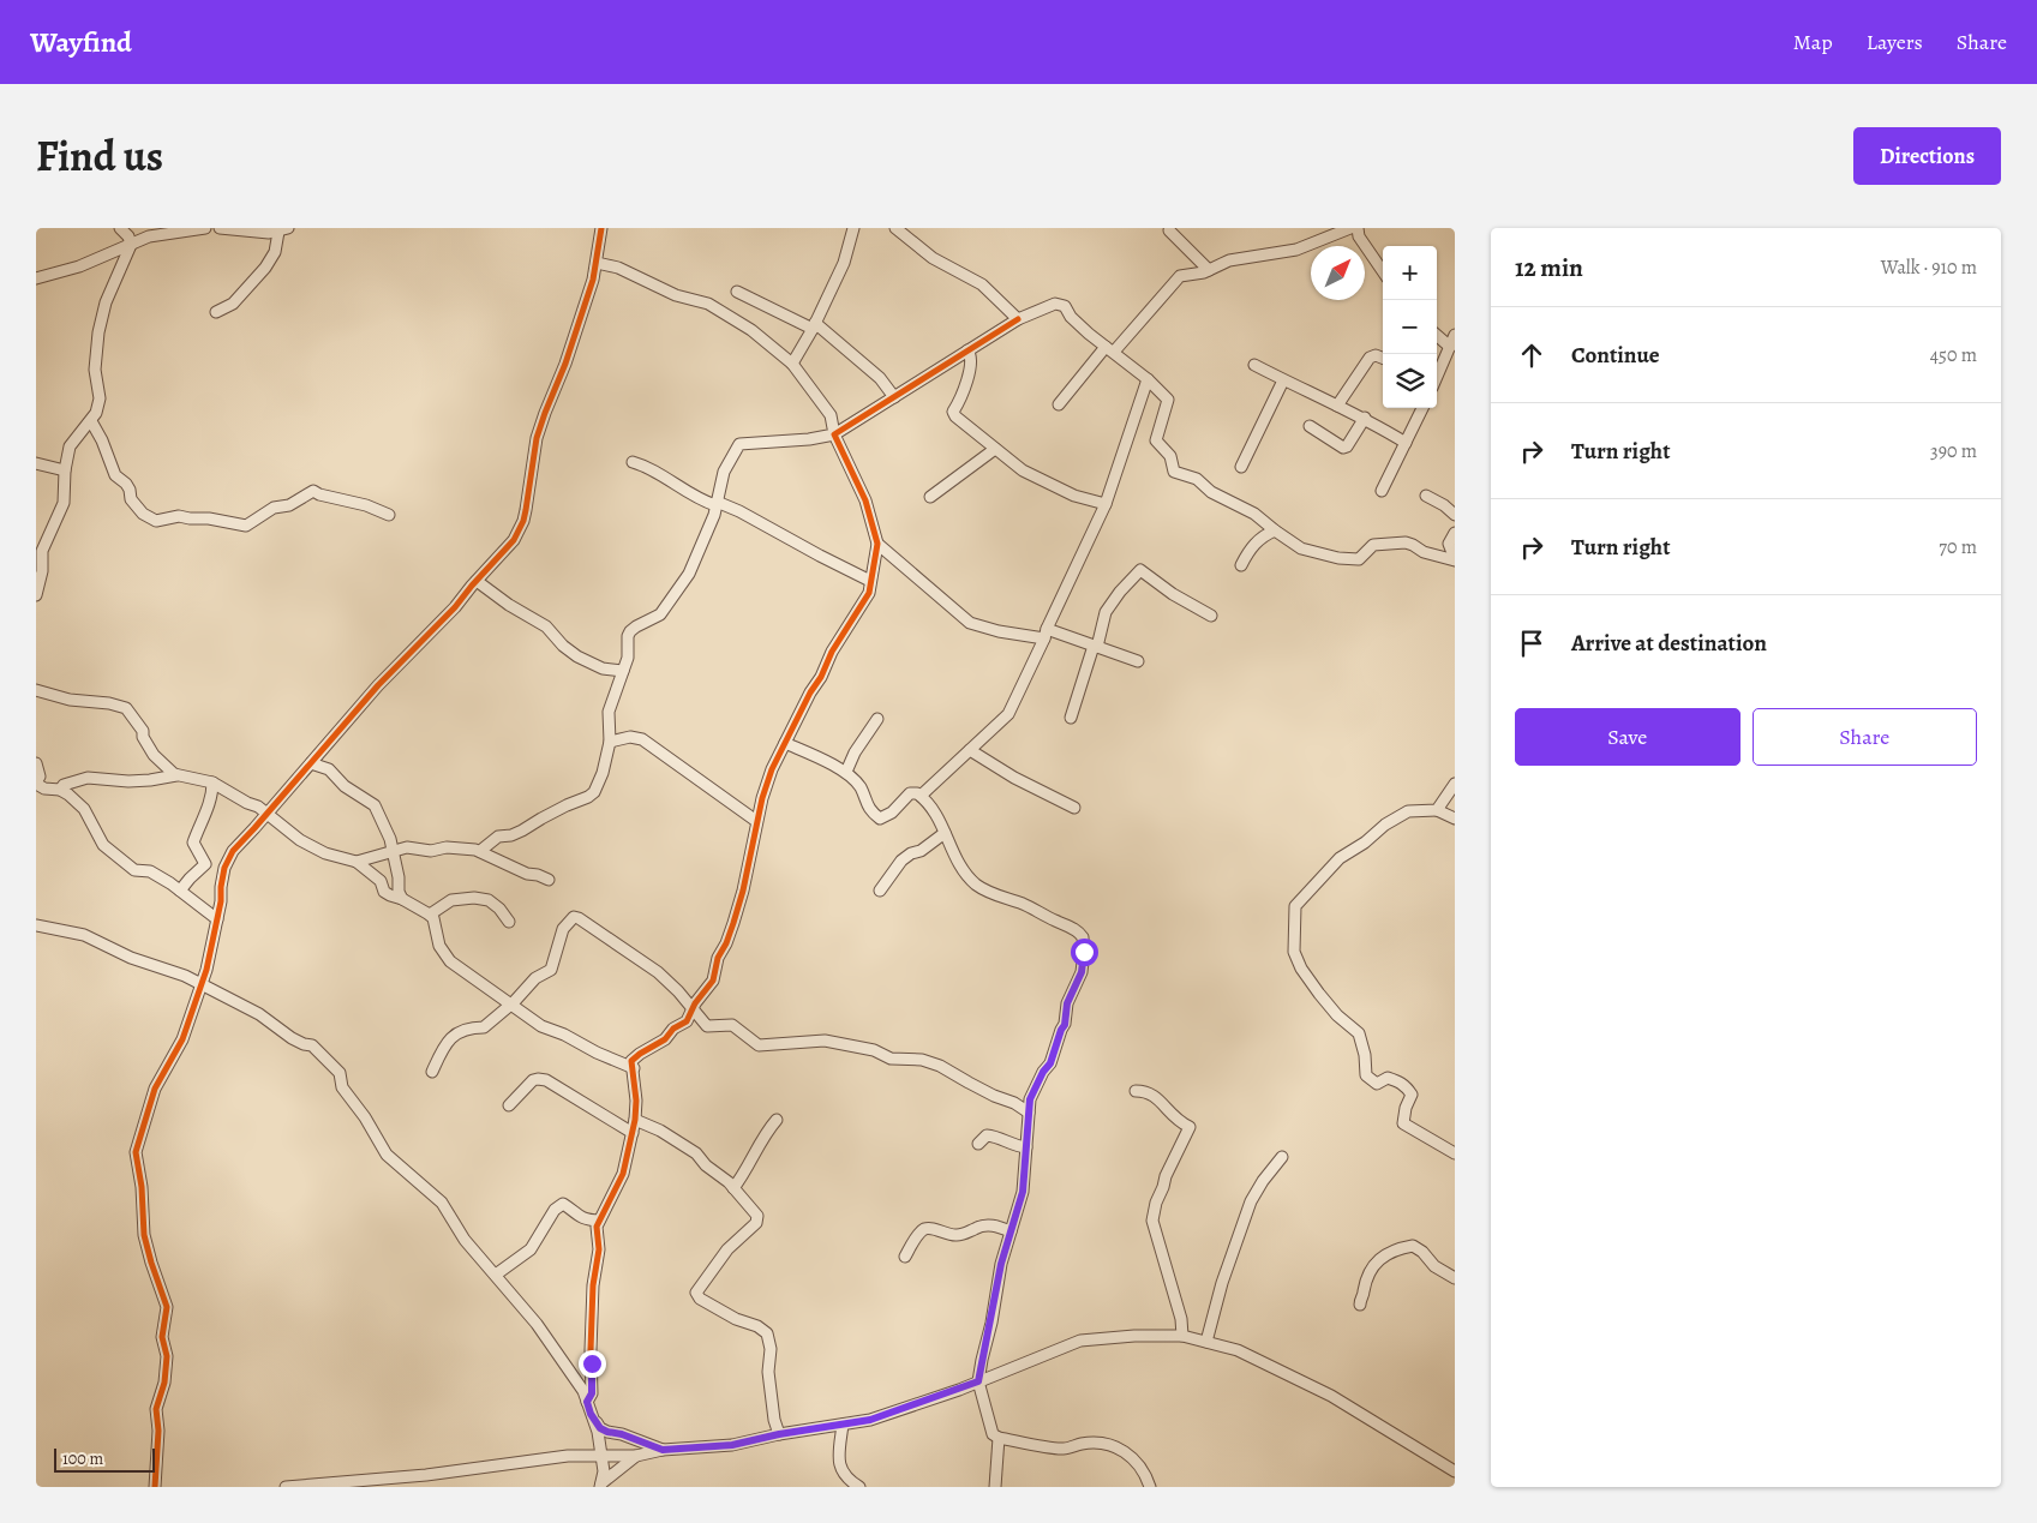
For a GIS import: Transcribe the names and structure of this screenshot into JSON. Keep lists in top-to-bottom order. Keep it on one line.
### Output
{"scale_bar":"100 m","north":"top right","page":{"header":"Wayfind","nav":["Map","Layers","Share"],"title":"Find us","buttons":["Directions",["Save","Share"]],"heading":["12 min","Walk · 910 m"],"map_buttons":["+","−"],"list":[["Continue","450 m"],["Turn right","390 m"],["Turn right","70 m"],"Arrive at destination"],"scale":"100 m"}}
